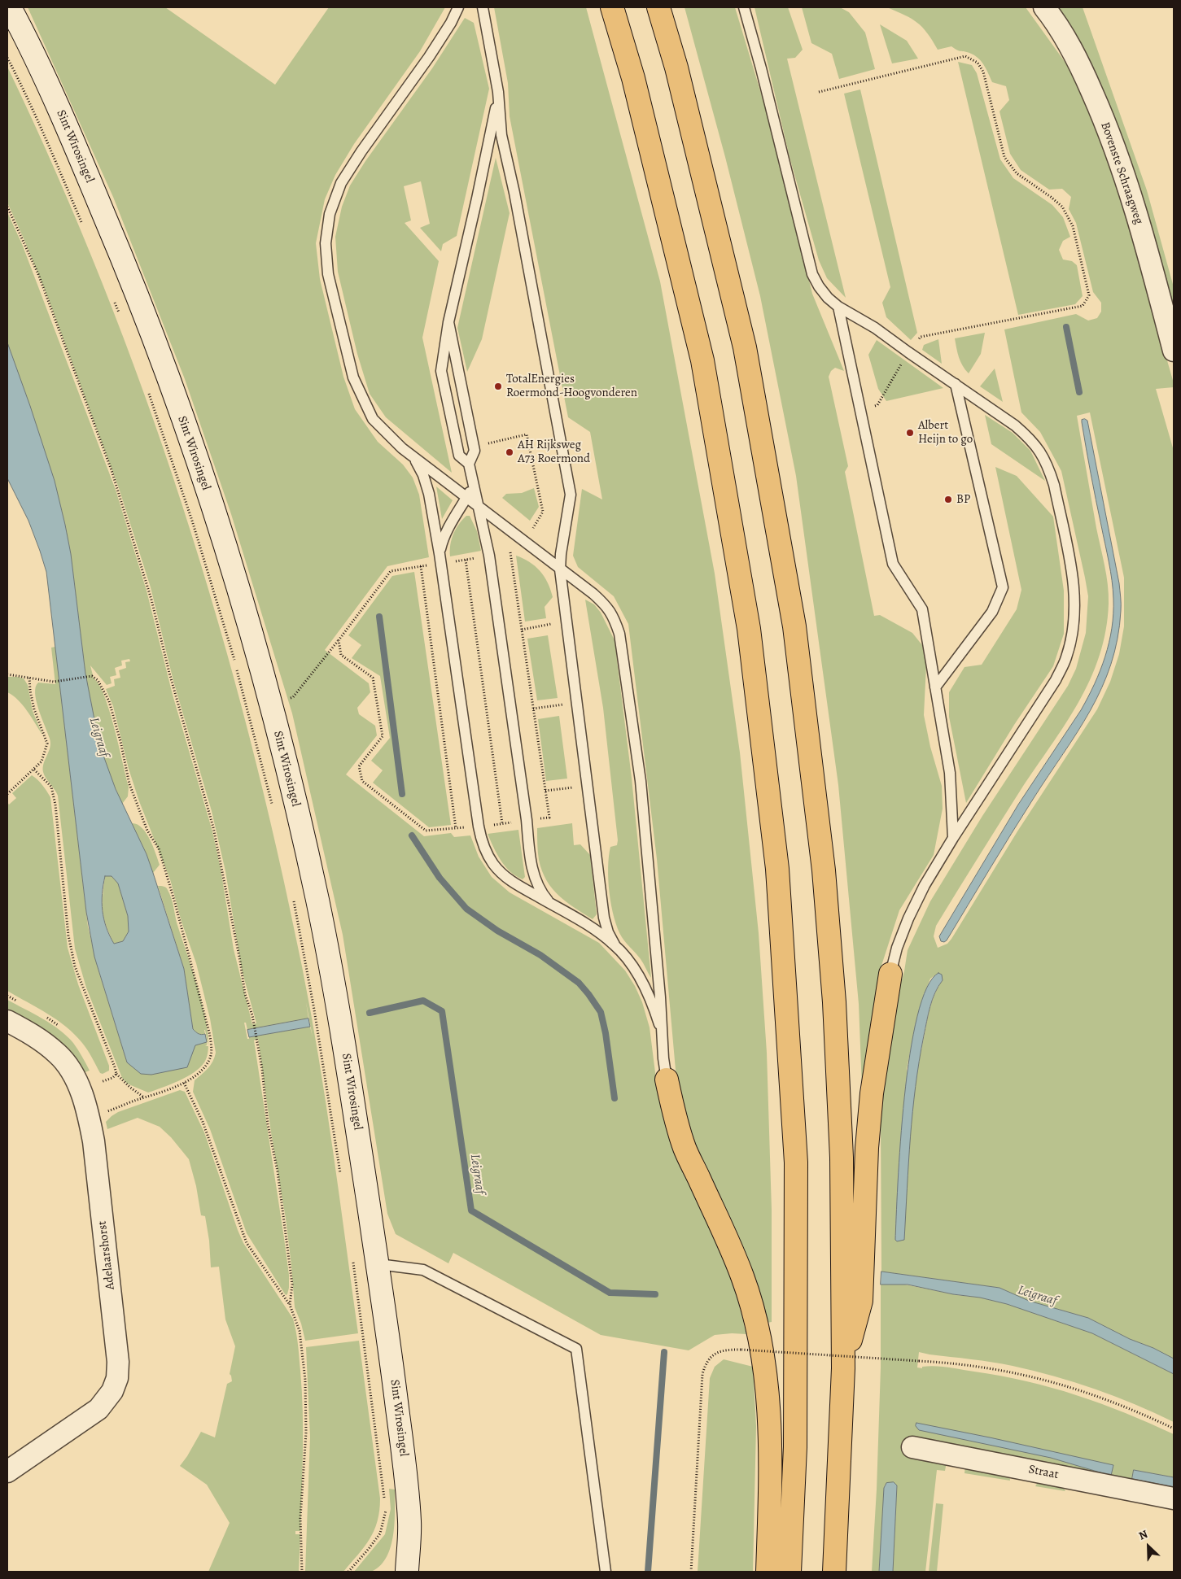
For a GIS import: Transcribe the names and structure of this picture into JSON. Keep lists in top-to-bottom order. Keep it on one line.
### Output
{"streets":{"main road":["Sint Wirosingel"],"street":["Bovenste Schraagweg","Adelaarshorst","Straat"]},"water":["Leigraaf"],"places":["TotalEnergies Roermond-Hoogvonderen","Albert Heijn to go","AH Rijksweg A73 Roermond","BP"],"north":"top left"}
